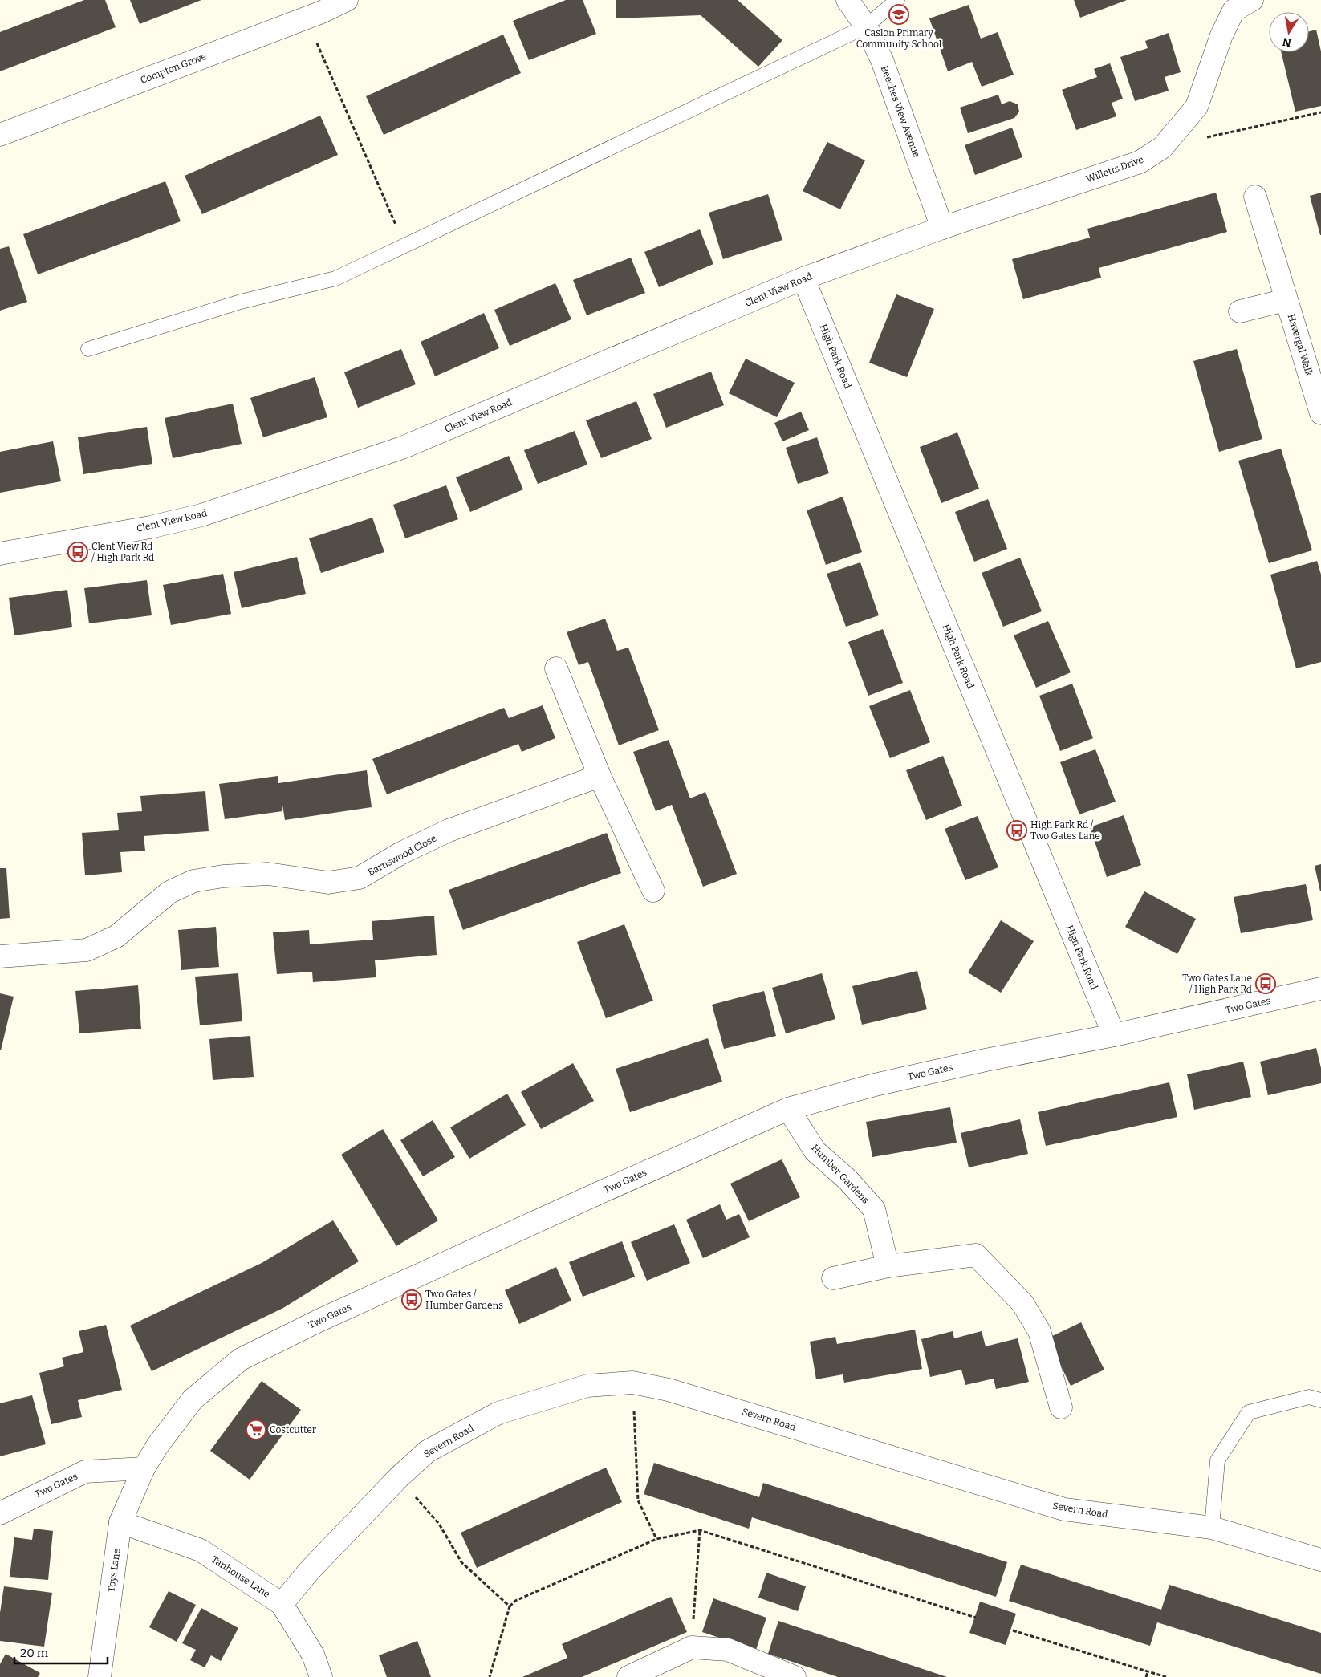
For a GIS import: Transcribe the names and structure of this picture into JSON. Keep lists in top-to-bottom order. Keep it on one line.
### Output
{"streets":{"street":["Compton Grove","Beeches View Avenue","Willetts Drive","Clent View Road","Havergal Walk","High Park Road","Barnswood Close","Two Gates","Humber Gardens","Severn Road","Toys Lane","Tanhouse Lane"]},"crossings":[["Beeches View Avenue","Willetts Drive"],["Beeches View Avenue","Clent View Road"],["Willetts Drive","Clent View Road"],["Clent View Road","High Park Road"],["High Park Road","Two Gates"],["Two Gates","Humber Gardens"],["Two Gates","Toys Lane"],["Severn Road","Tanhouse Lane"],["Toys Lane","Tanhouse Lane"]],"places":{"school or university":["Caslon Primary Community School"],"bus stop":["Clent View Rd / High Park Rd","High Park Rd / Two Gates Lane","Two Gates Lane / High Park Rd","Two Gates / Humber Gardens"],"supermarket":["Costcutter"]},"scale_bar":"20 m","north":"bottom"}
